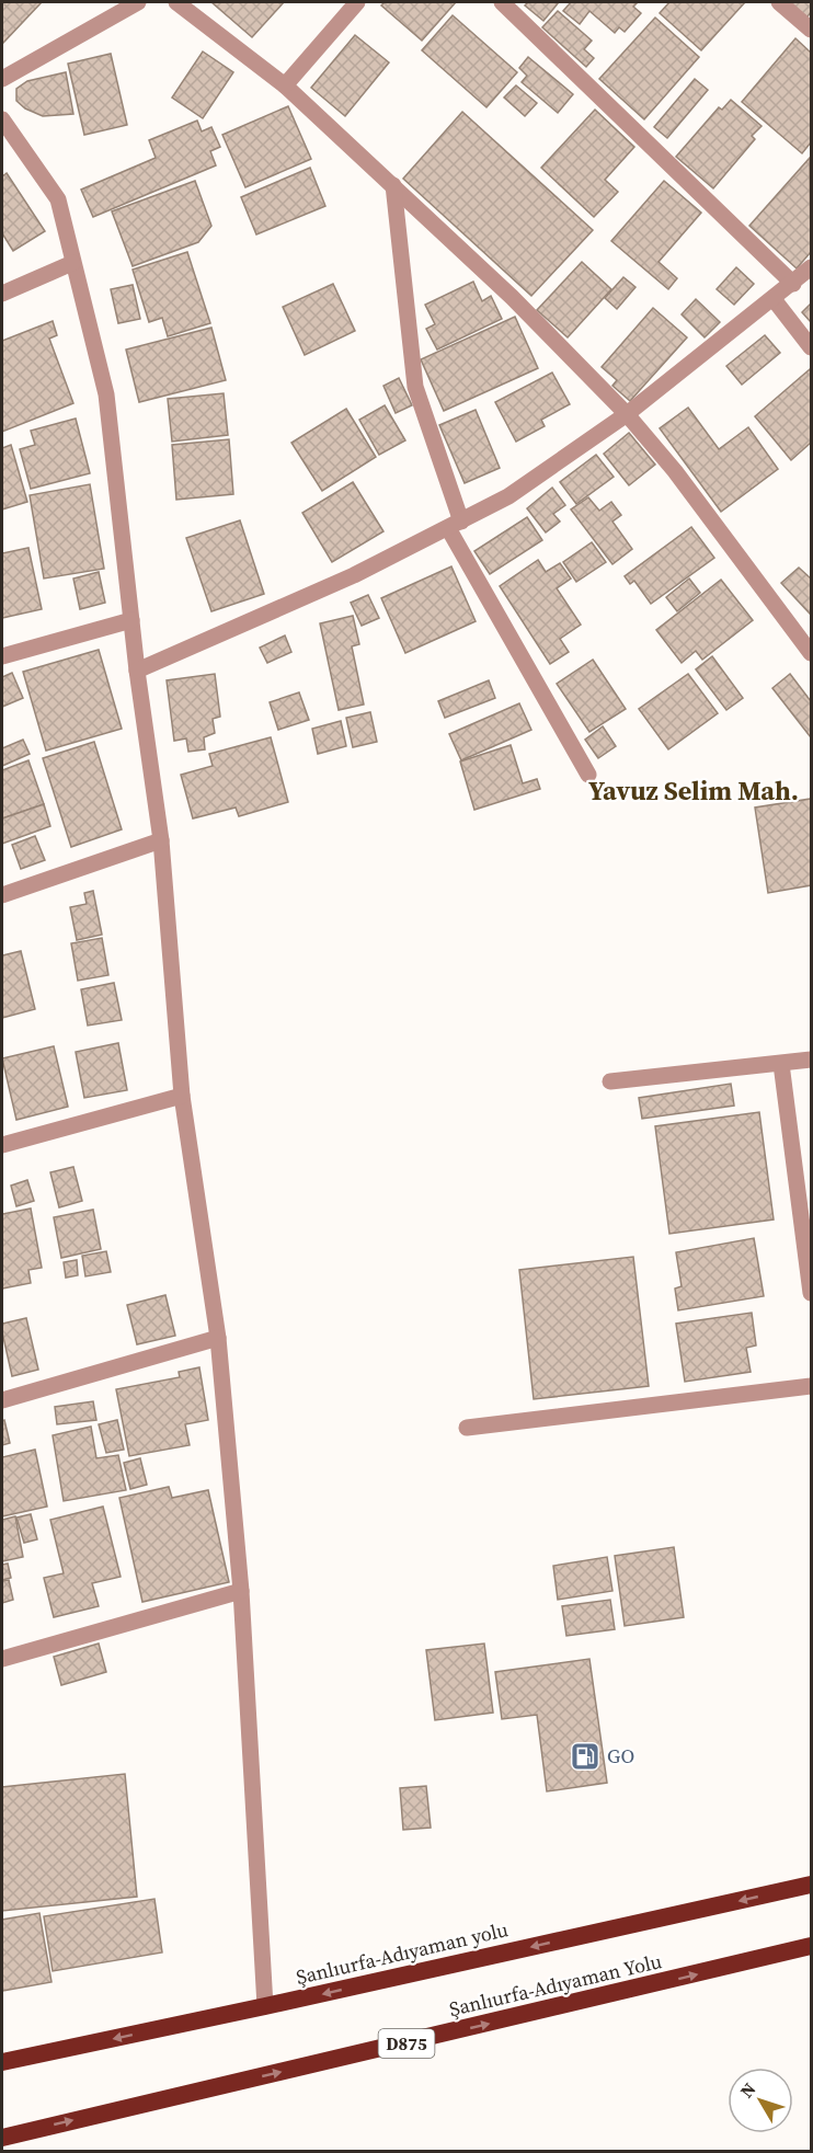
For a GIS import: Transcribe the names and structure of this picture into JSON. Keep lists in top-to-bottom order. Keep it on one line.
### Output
{"streets":{"highway":["Şanlıurfa-Adıyaman yolu","Şanlıurfa-Adıyaman Yolu","D875"]},"one_way":["Şanlıurfa-Adıyaman yolu","Şanlıurfa-Adıyaman Yolu"],"districts":["Yavuz Selim Mah."],"places":{"fuel station":["GO"]},"north":"top left"}
